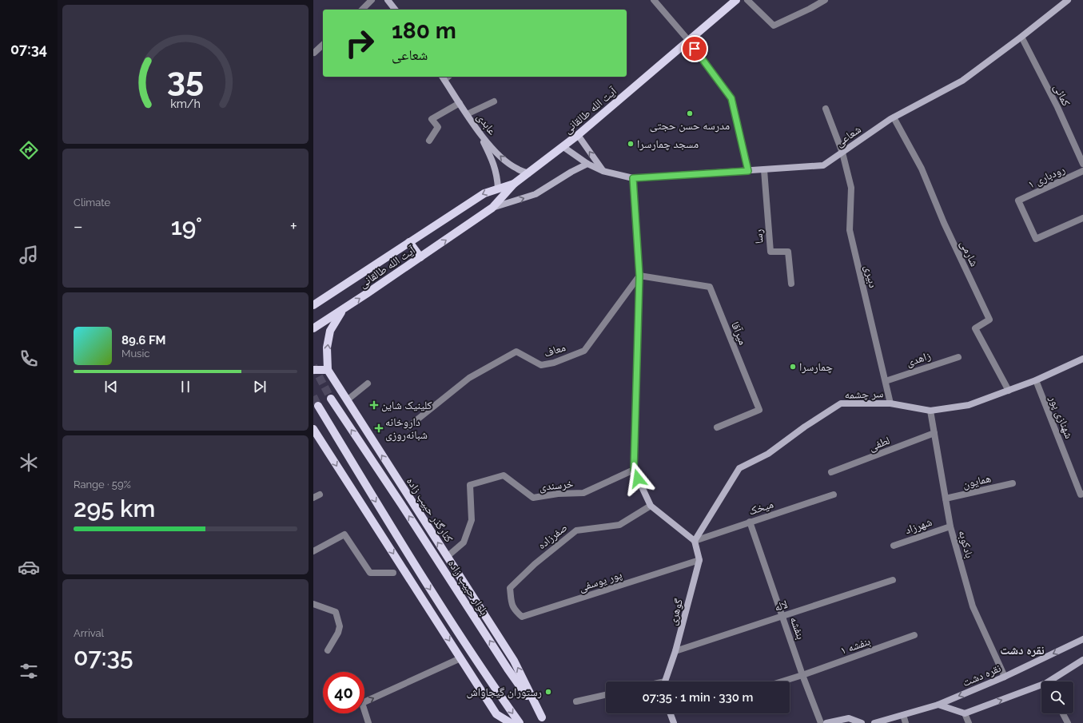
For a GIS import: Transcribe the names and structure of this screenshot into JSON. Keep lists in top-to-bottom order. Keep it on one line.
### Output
{"streets":{"main road":["آیت الله طالقانی","کنارگذر حبیب زاده","بلوار حبیب زاده"],"street":["کمائی","عابدی","شعاعی","رودباری ۱","رسا","شارمی","دبیری","میرآقا","معاف","زاهدی","سر چشمه","شهنازی پور","لطفی","همایون","خرسندی","میخک","شهرزاد","صفرزاده","بادکوبه","پور یوسفی","لاله","گوهری","بنفشه","بنفشه ۱","نقره دشت"]},"crossings":[["کمائی","شعاعی"],["آیت الله طالقانی","عابدی"],["آیت الله طالقانی","شعاعی"],["آیت الله طالقانی","کنارگذر حبیب زاده"],["شعاعی","رسا"],["شعاعی","شارمی"],["شعاعی","دبیری"],["شارمی","سر چشمه"],["دبیری","زاهدی"],["دبیری","سر چشمه"],["میرآقا","معاف"],["سر چشمه","شهنازی پور"],["سر چشمه","میخک"],["سر چشمه","بادکوبه"],["سر چشمه","گوهری"],["لطفی","بادکوبه"],["همایون","بادکوبه"],["خرسندی","کنارگذر حبیب زاده"],["میخک","گوهری"],["میخک","بنفشه"],["کنارگذر حبیب زاده","بلوار حبیب زاده"],["شهرزاد","بادکوبه"],["صفرزاده","پور یوسفی"],["بادکوبه","نقره دشت"],["پور یوسفی","گوهری"],["لاله","گوهری"],["لاله","بنفشه"],["بنفشه","بنفشه ۱"]],"one_way":["عابدی"],"districts":["نقره دشت"],"places":{"other":["مدرسه حسن حجتی","مسجد چمارسرا","چمارسرا","رستوران گیجاواش"],"health":["کلینیک شاین","داروخانه شبانه‌روزی"]},"page":{"tabs":"07:34","turn":["180 m","شعاعی"],"tile":["Climate",["Range · 59%","295 km"],["Arrival","07:35"]],"heat":["−","19°","+"],"song":["89.6 FM","Music"],"limit":"40","trip":"07:35 · 1 min · 330 m","gauge":["35","km/h"]}}
